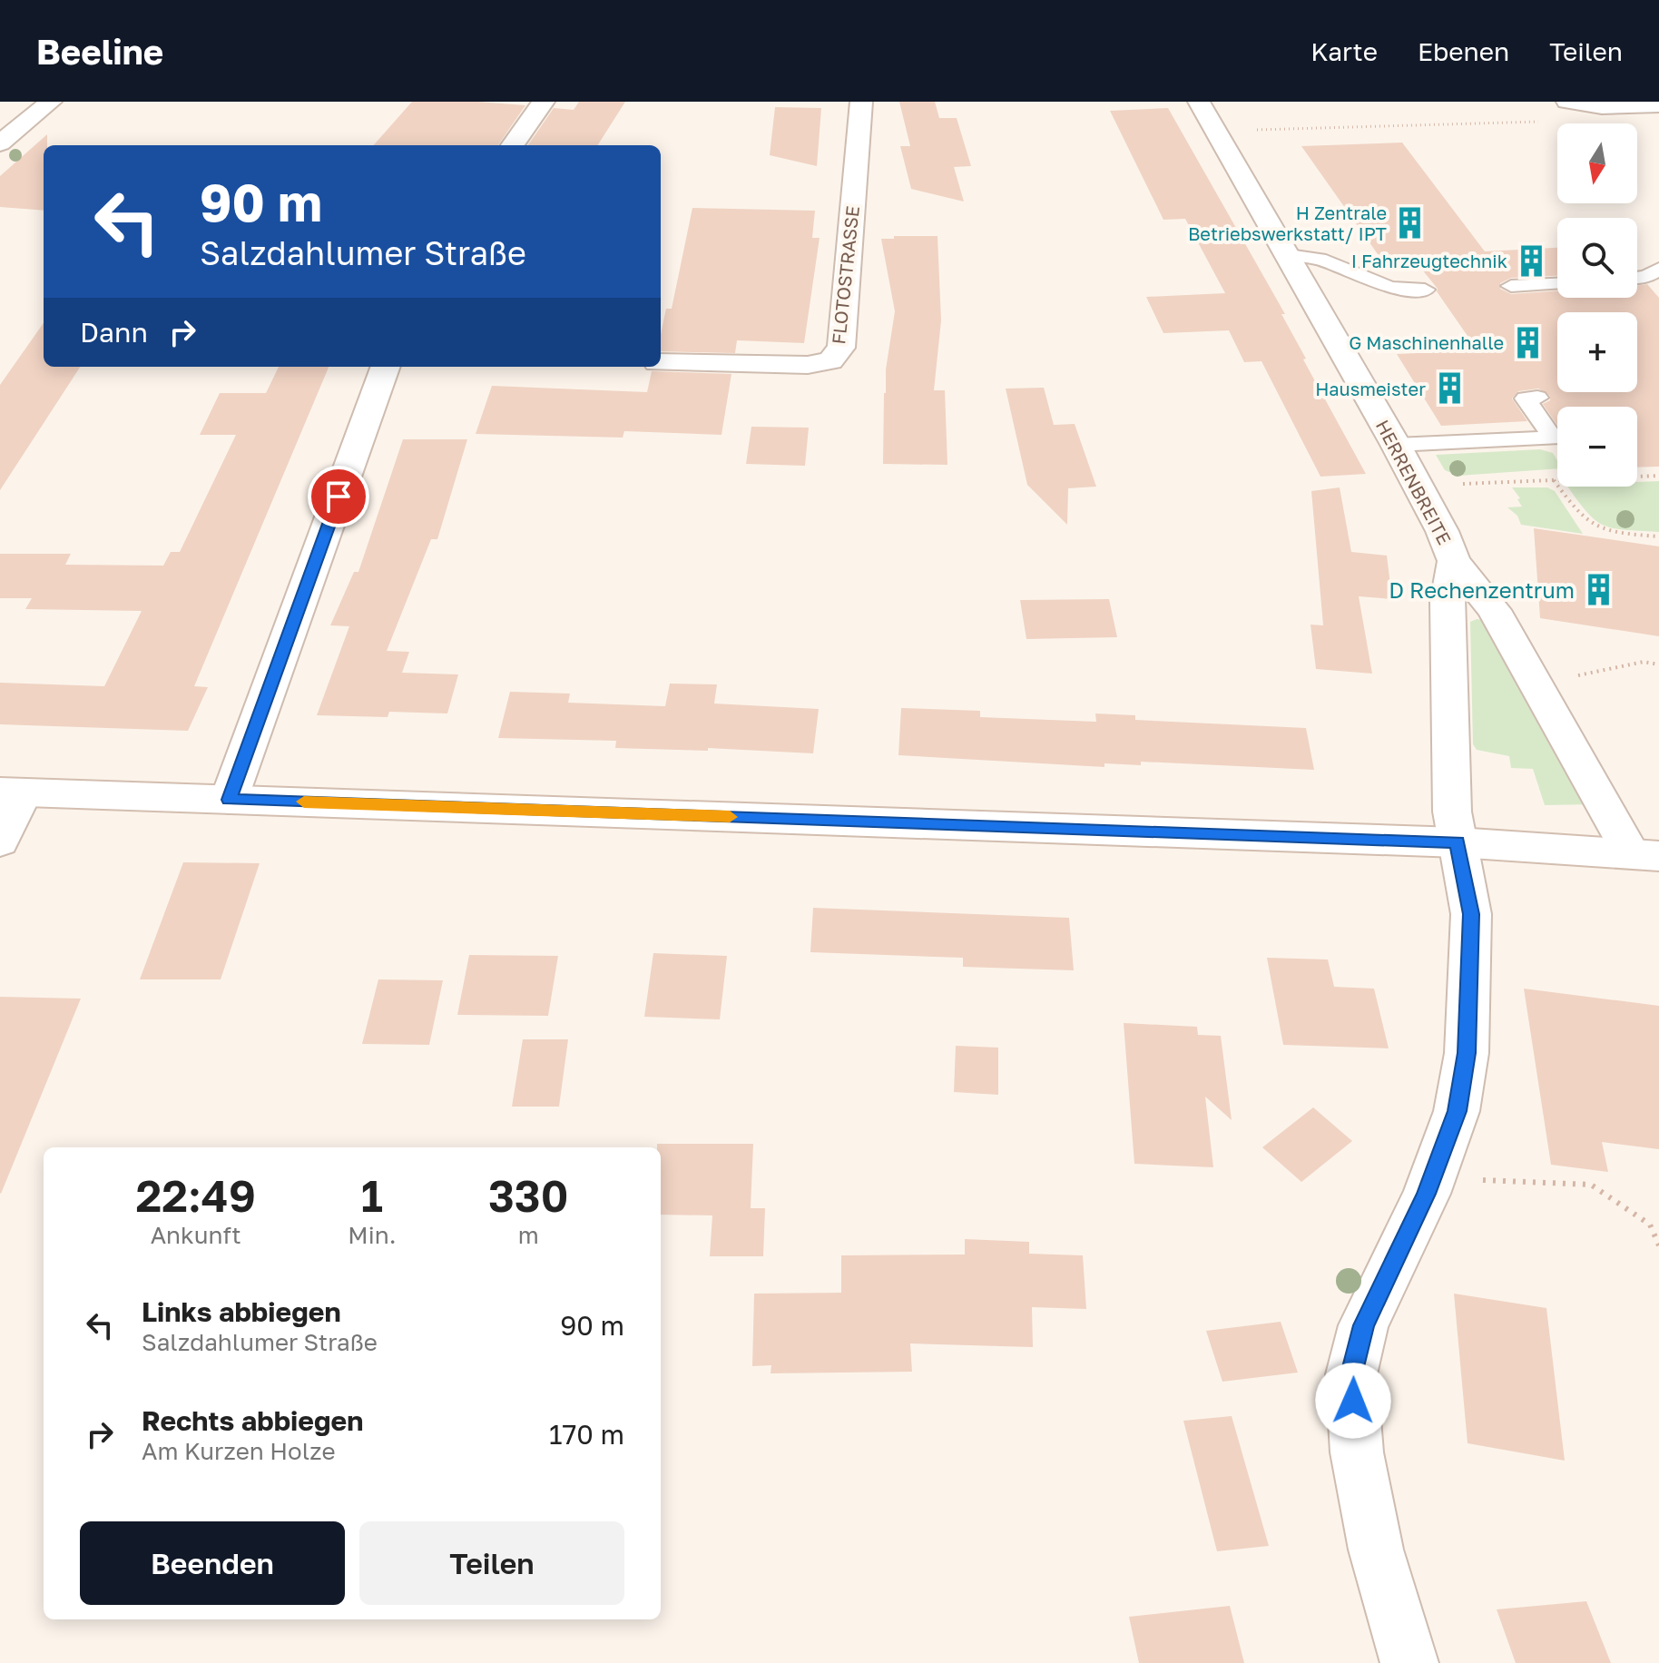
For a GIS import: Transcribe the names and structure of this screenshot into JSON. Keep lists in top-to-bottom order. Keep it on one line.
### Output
{"streets":{"street":["FLOTOSTRASSE","HERRENBREITE"]},"places":{"building":["H Zentrale Betriebswerkstatt/ IPT","I Fahrzeugtechnik","G Maschinenhalle","Hausmeister","D Rechenzentrum"]},"north":"bottom","page":{"header":"Beeline","nav":["Karte","Ebenen","Teilen"],"map_buttons":["+","−"],"turn":["90 m","Salzdahlumer Straße"],"then":"Dann","eta":["22:49","Ankunft","1","Min.","330","m"],"list":[{"name":"Links abbiegen","note":"Salzdahlumer Straße","value":"90 m"},{"name":"Rechts abbiegen","note":"Am Kurzen Holze","value":"170 m"}],"buttons":["Beenden","Teilen"]}}
